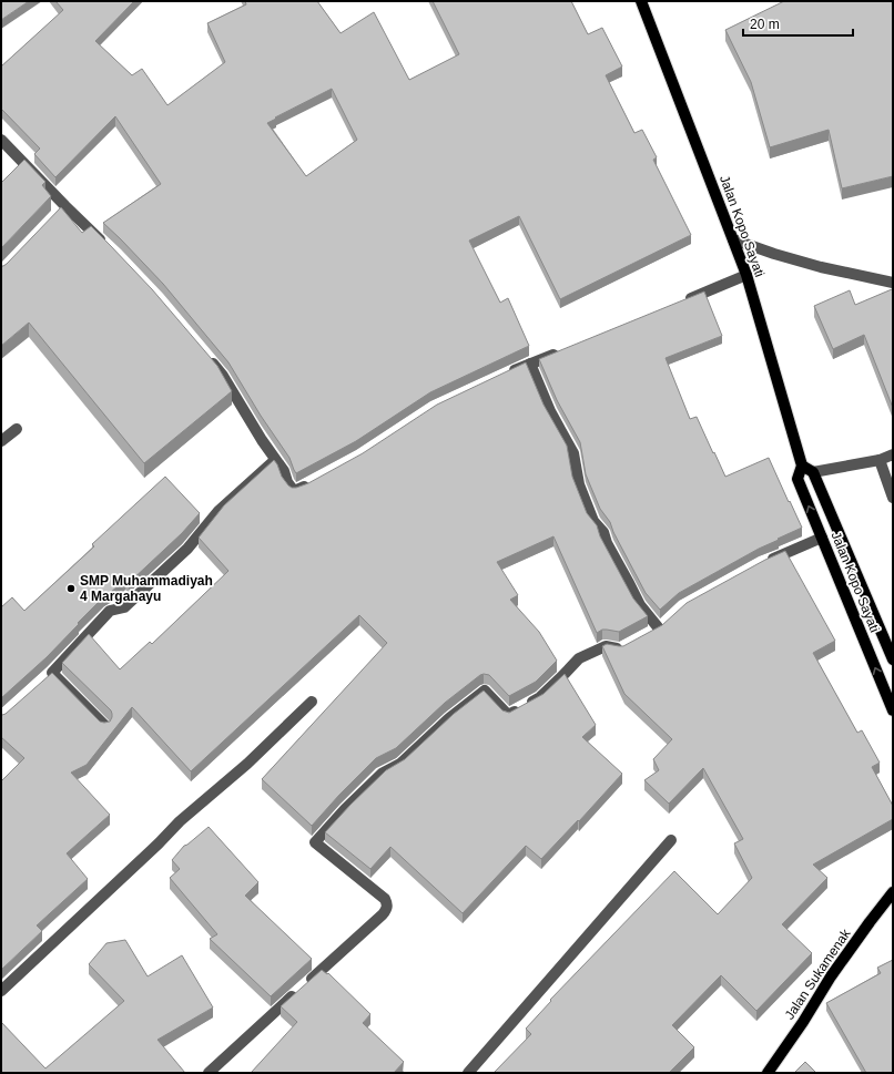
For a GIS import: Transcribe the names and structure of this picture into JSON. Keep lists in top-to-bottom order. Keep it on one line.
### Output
{"streets":{"main road":["Jalan Kopo Sayati","Jalan Sukamenak"]},"places":["SMP Muhammadiyah 4 Margahayu"],"scale_bar":"20 m"}
